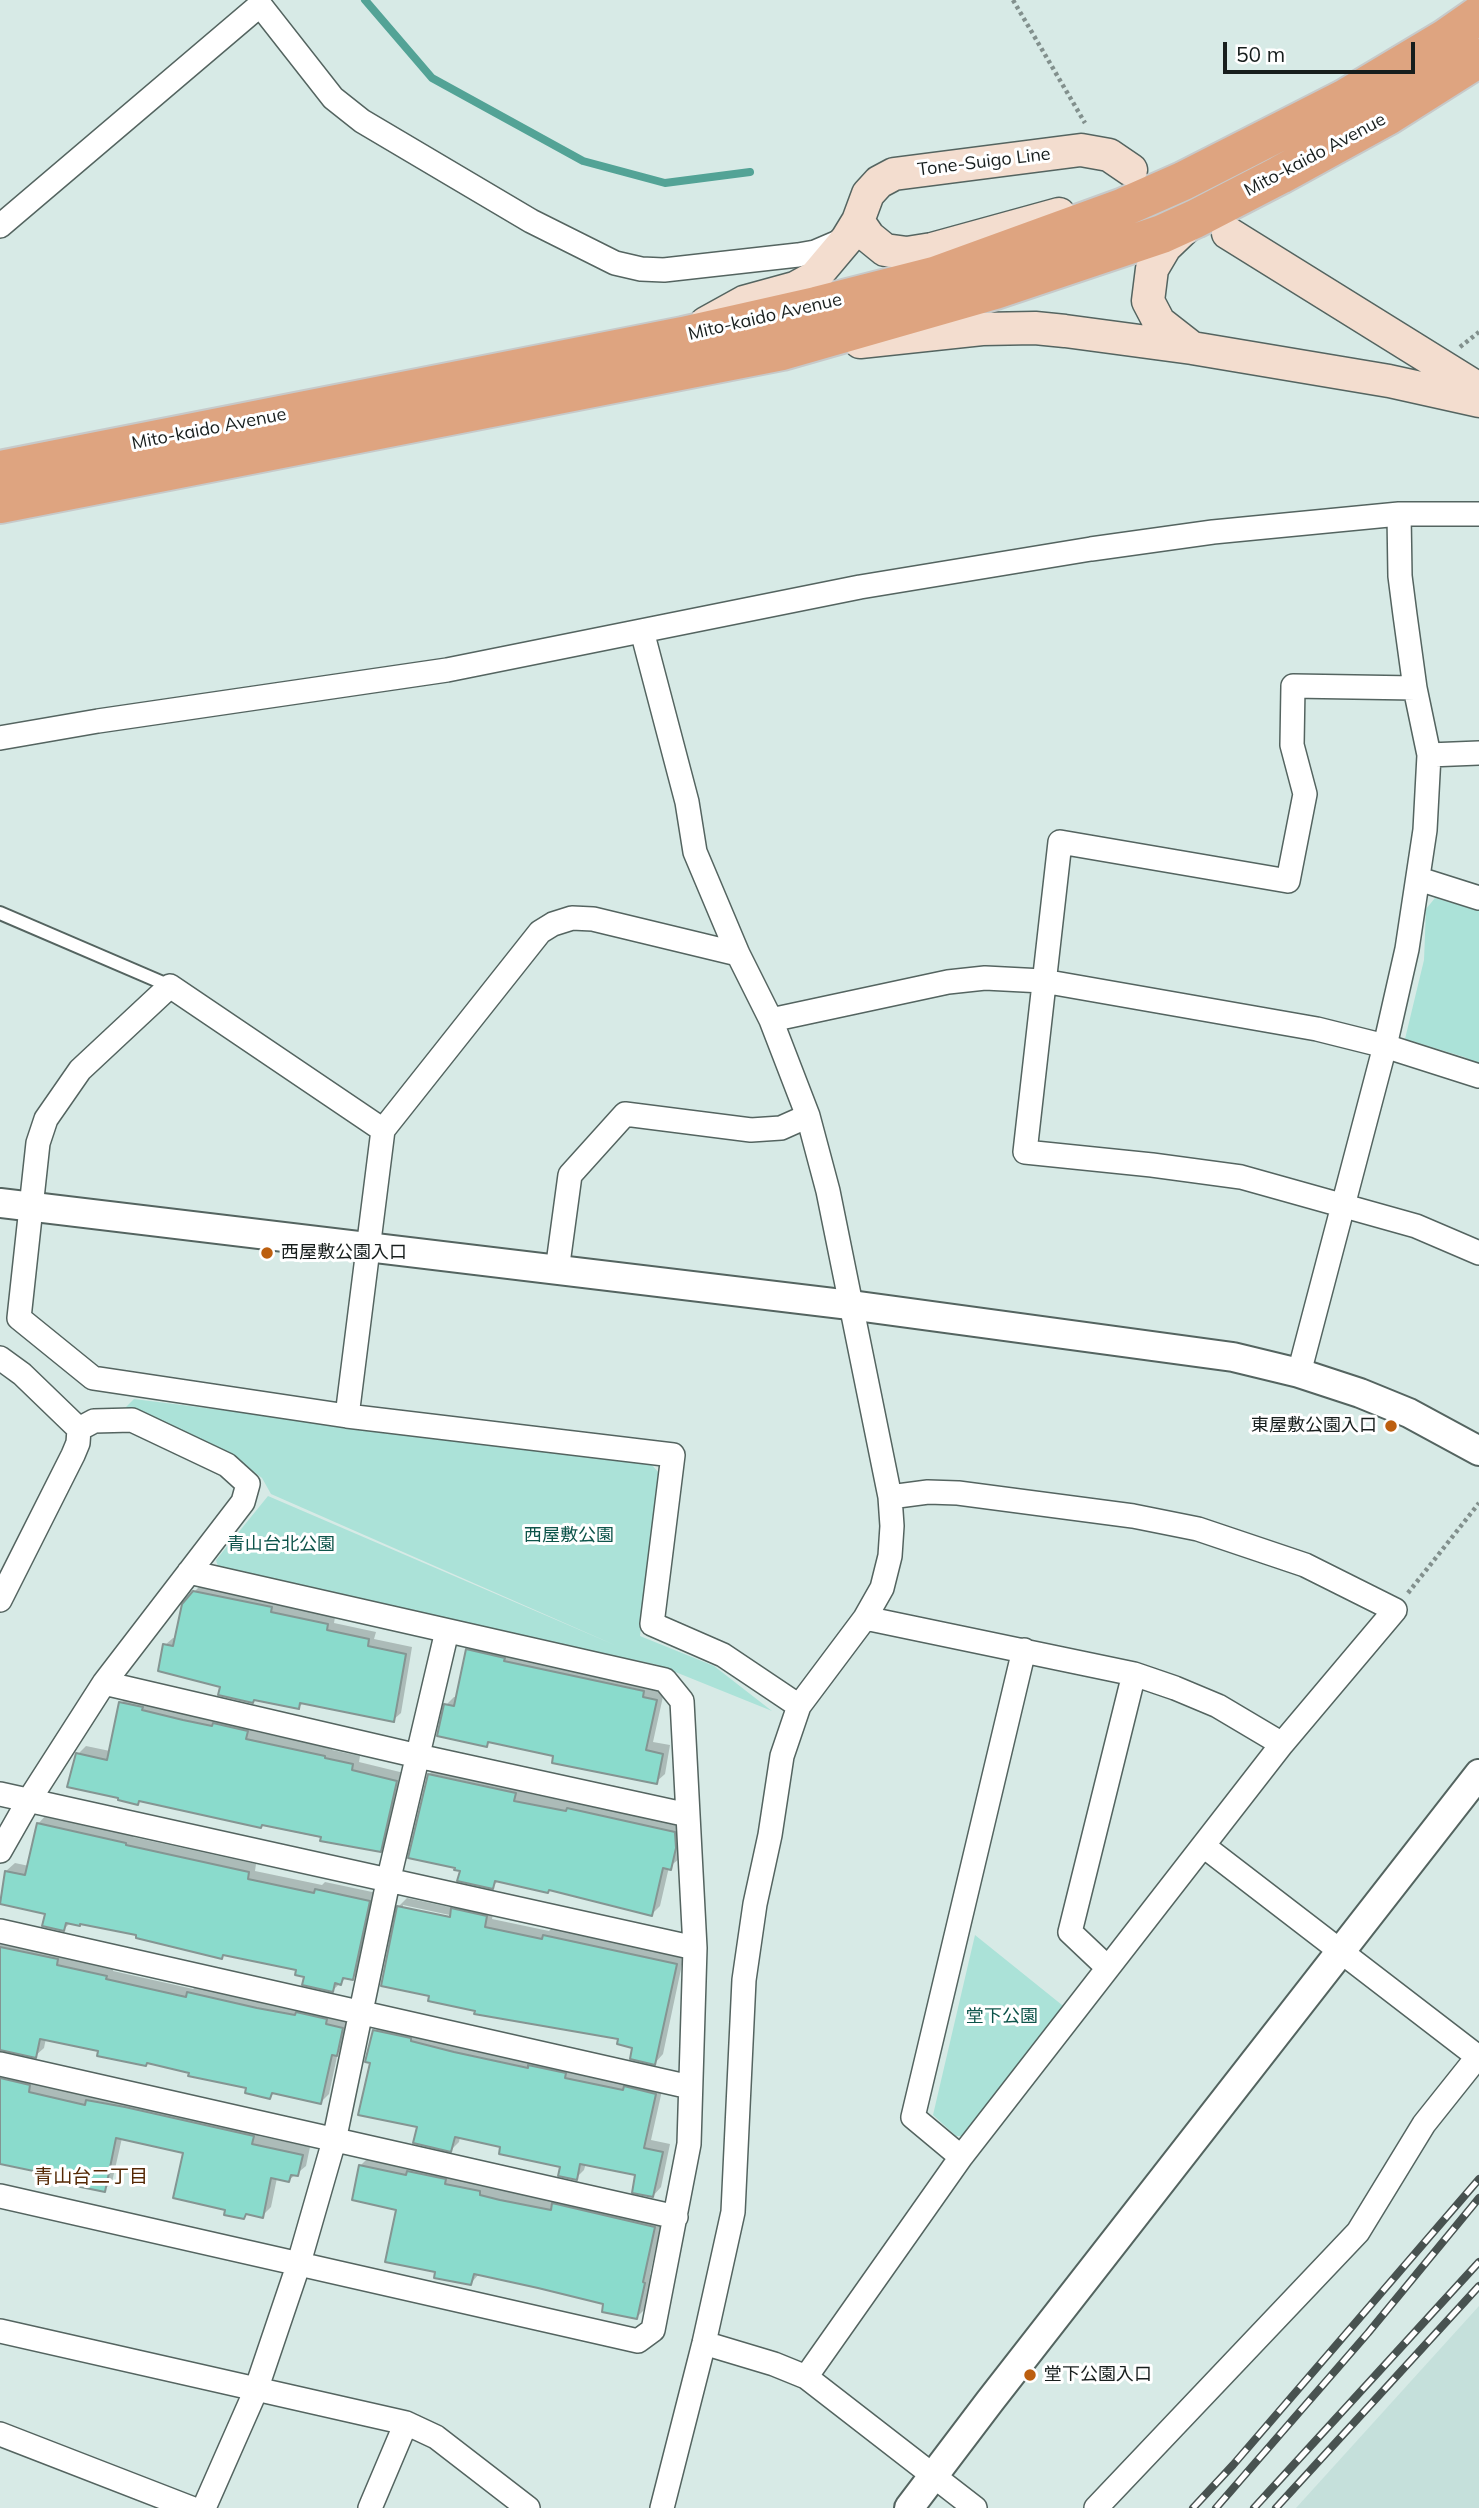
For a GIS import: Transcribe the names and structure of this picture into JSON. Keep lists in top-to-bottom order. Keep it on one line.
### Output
{"streets":{"highway":["Mito-kaido Avenue"],"main road":["Tone-Suigo Line"]},"crossings":[["Mito-kaido Avenue","Tone-Suigo Line"]],"districts":["青山台二丁目"],"parks":["西屋敷公園","青山台北公園","堂下公園"],"places":["西屋敷公園入口","東屋敷公園入口","堂下公園入口"],"scale_bar":"50 m"}
